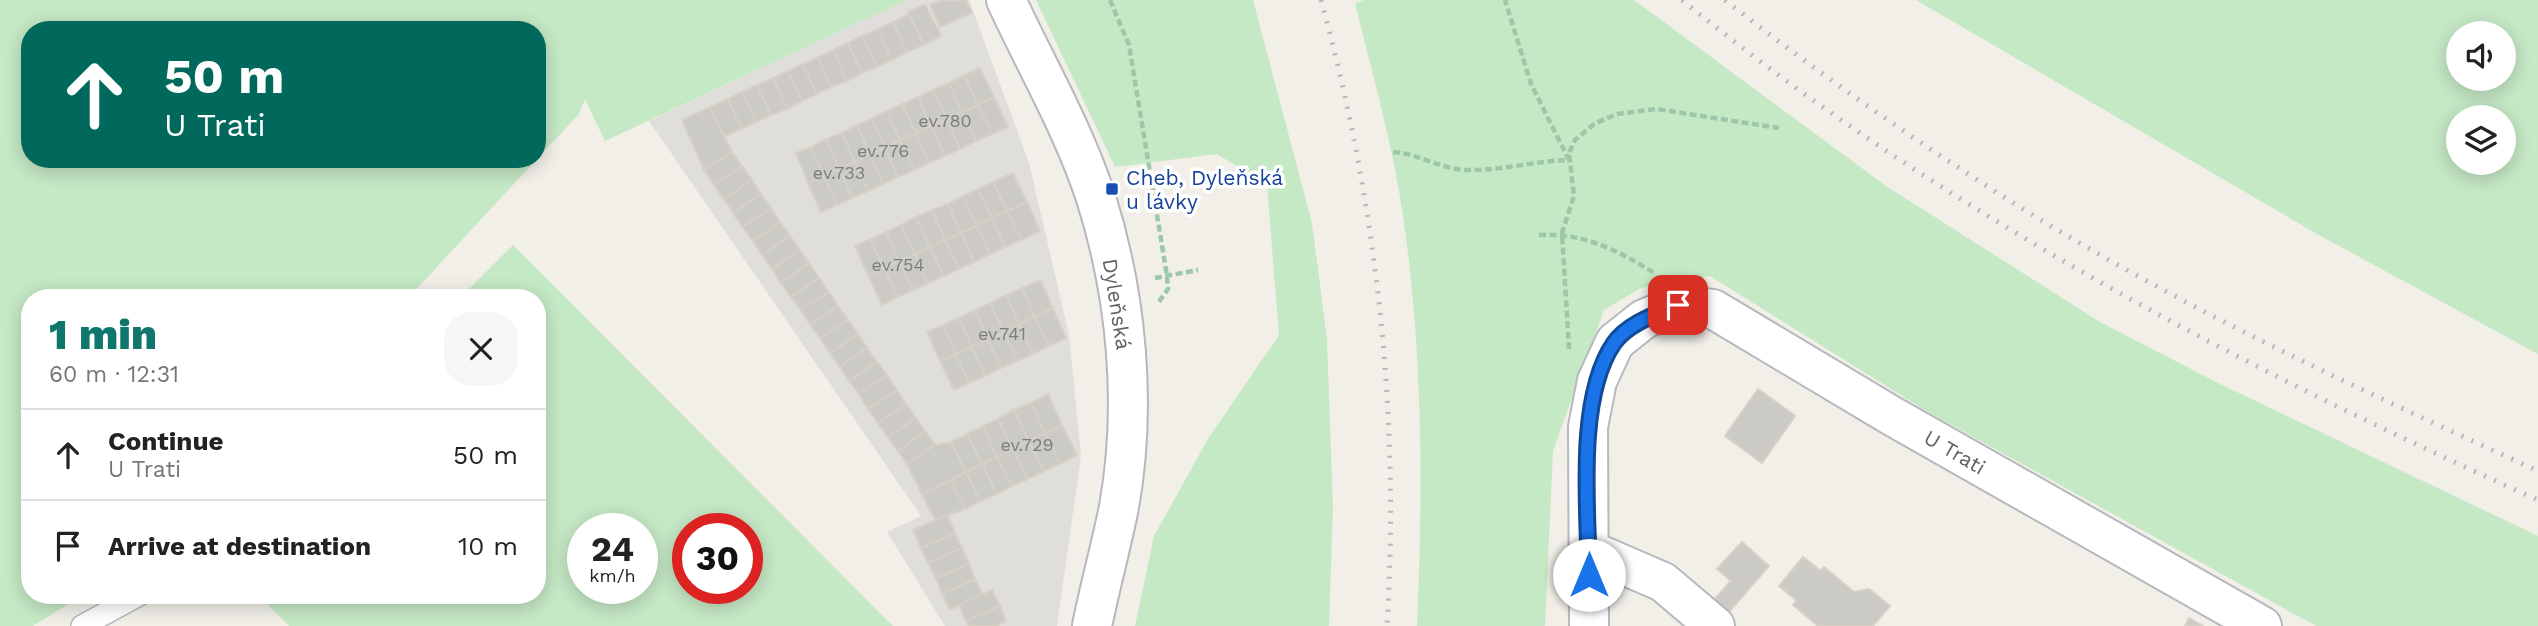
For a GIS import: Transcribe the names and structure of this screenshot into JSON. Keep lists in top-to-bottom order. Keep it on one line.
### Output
{"streets":{"street":["Dyleňská","U Trati"]},"places":{"transit":["Cheb, Dyleňská u lávky"]},"house_numbers":["ev.780","ev.776","ev.733","ev.754","ev.741","ev.729"],"page":{"turn":["50 m","U Trati"],"heading":["1 min","60 m · 12:31"],"list":[{"name":"Continue","note":"U Trati","value":"50 m"},{"name":"Arrive at destination","value":"10 m"}],"speed":"24 km/h","limit":"30"}}
